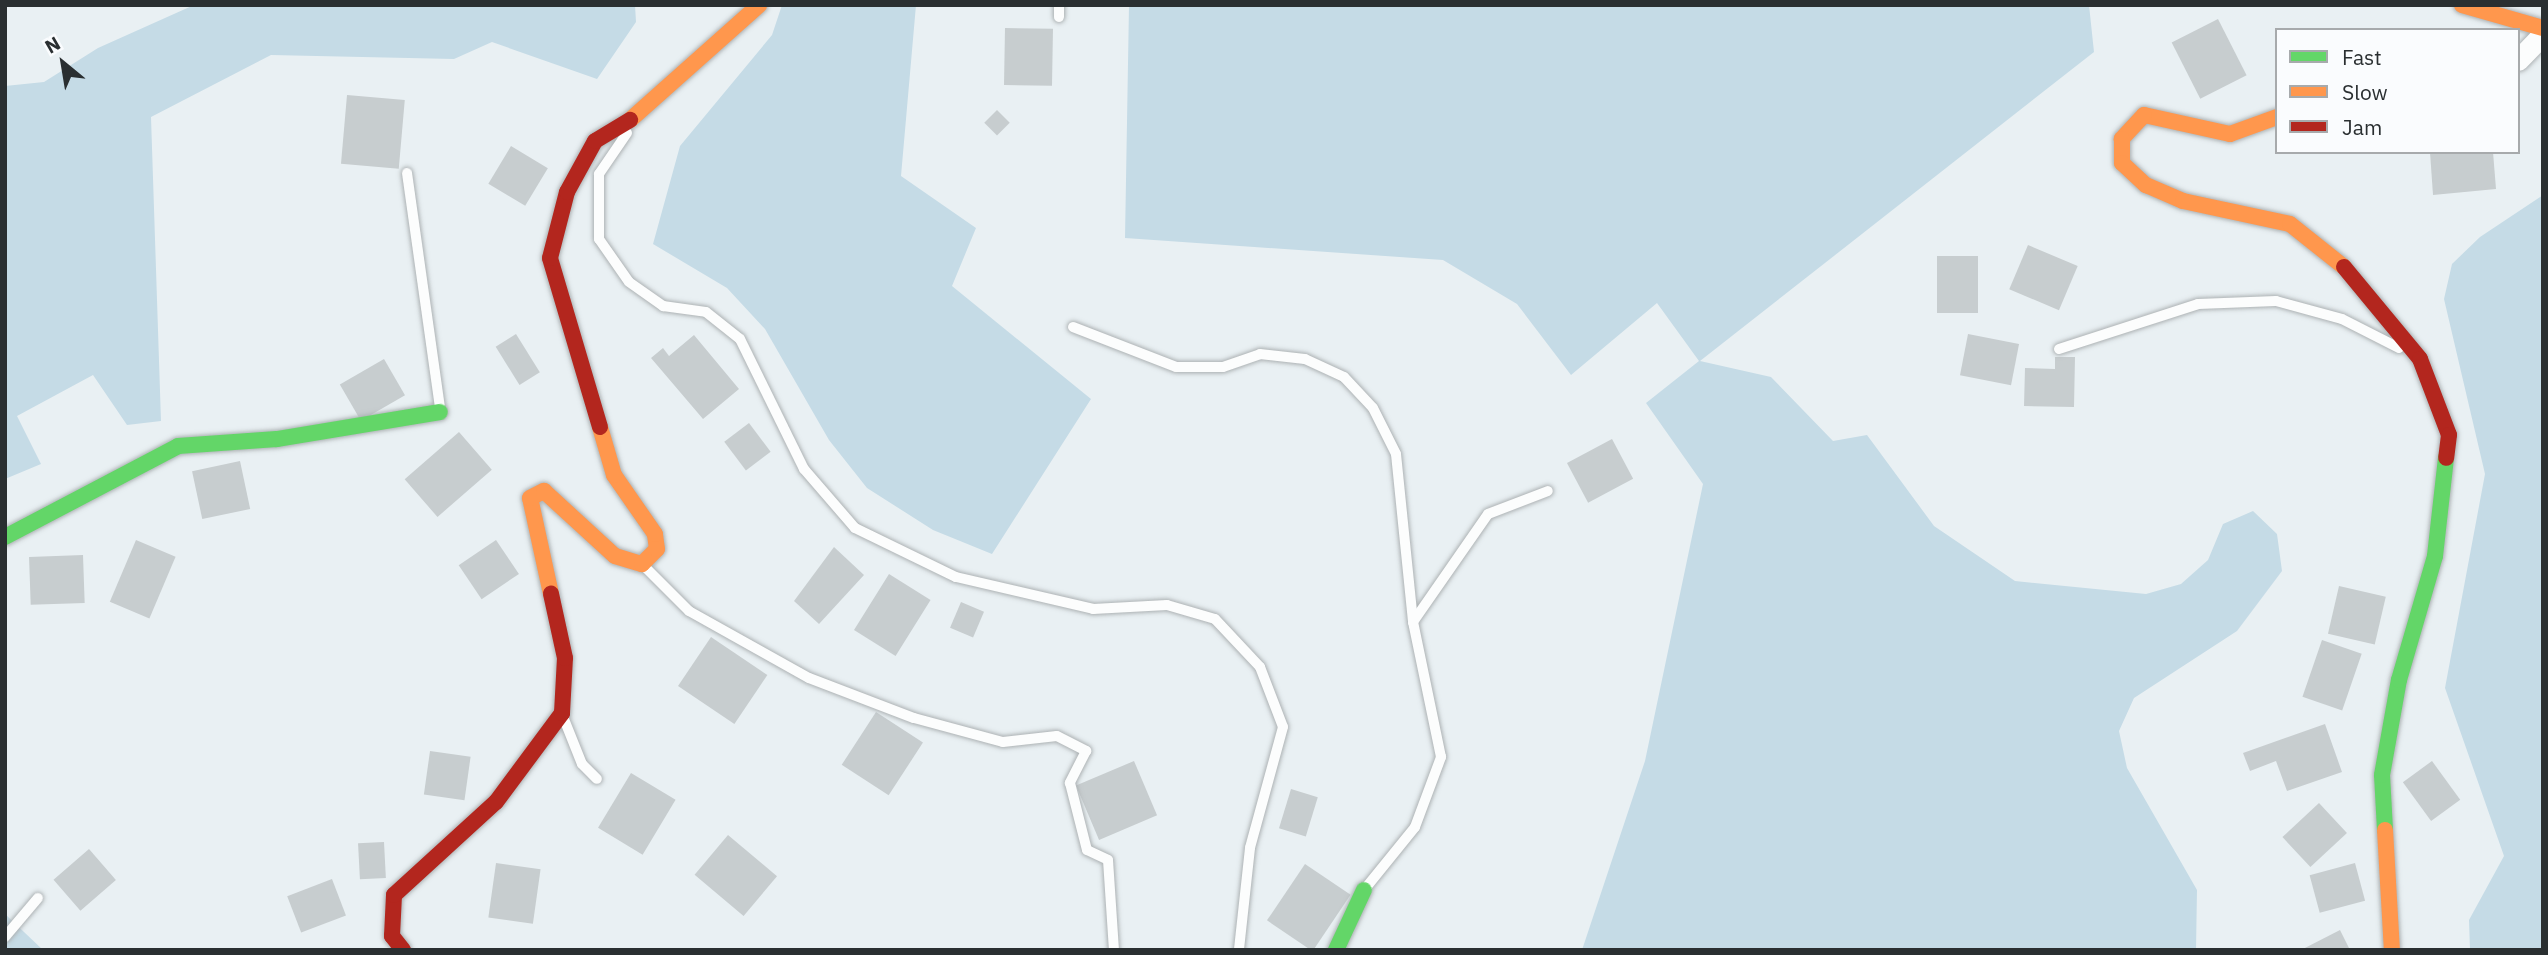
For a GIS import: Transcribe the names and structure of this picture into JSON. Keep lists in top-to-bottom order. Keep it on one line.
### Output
{"legend":["Fast","Slow","Jam"],"north":"top left"}
